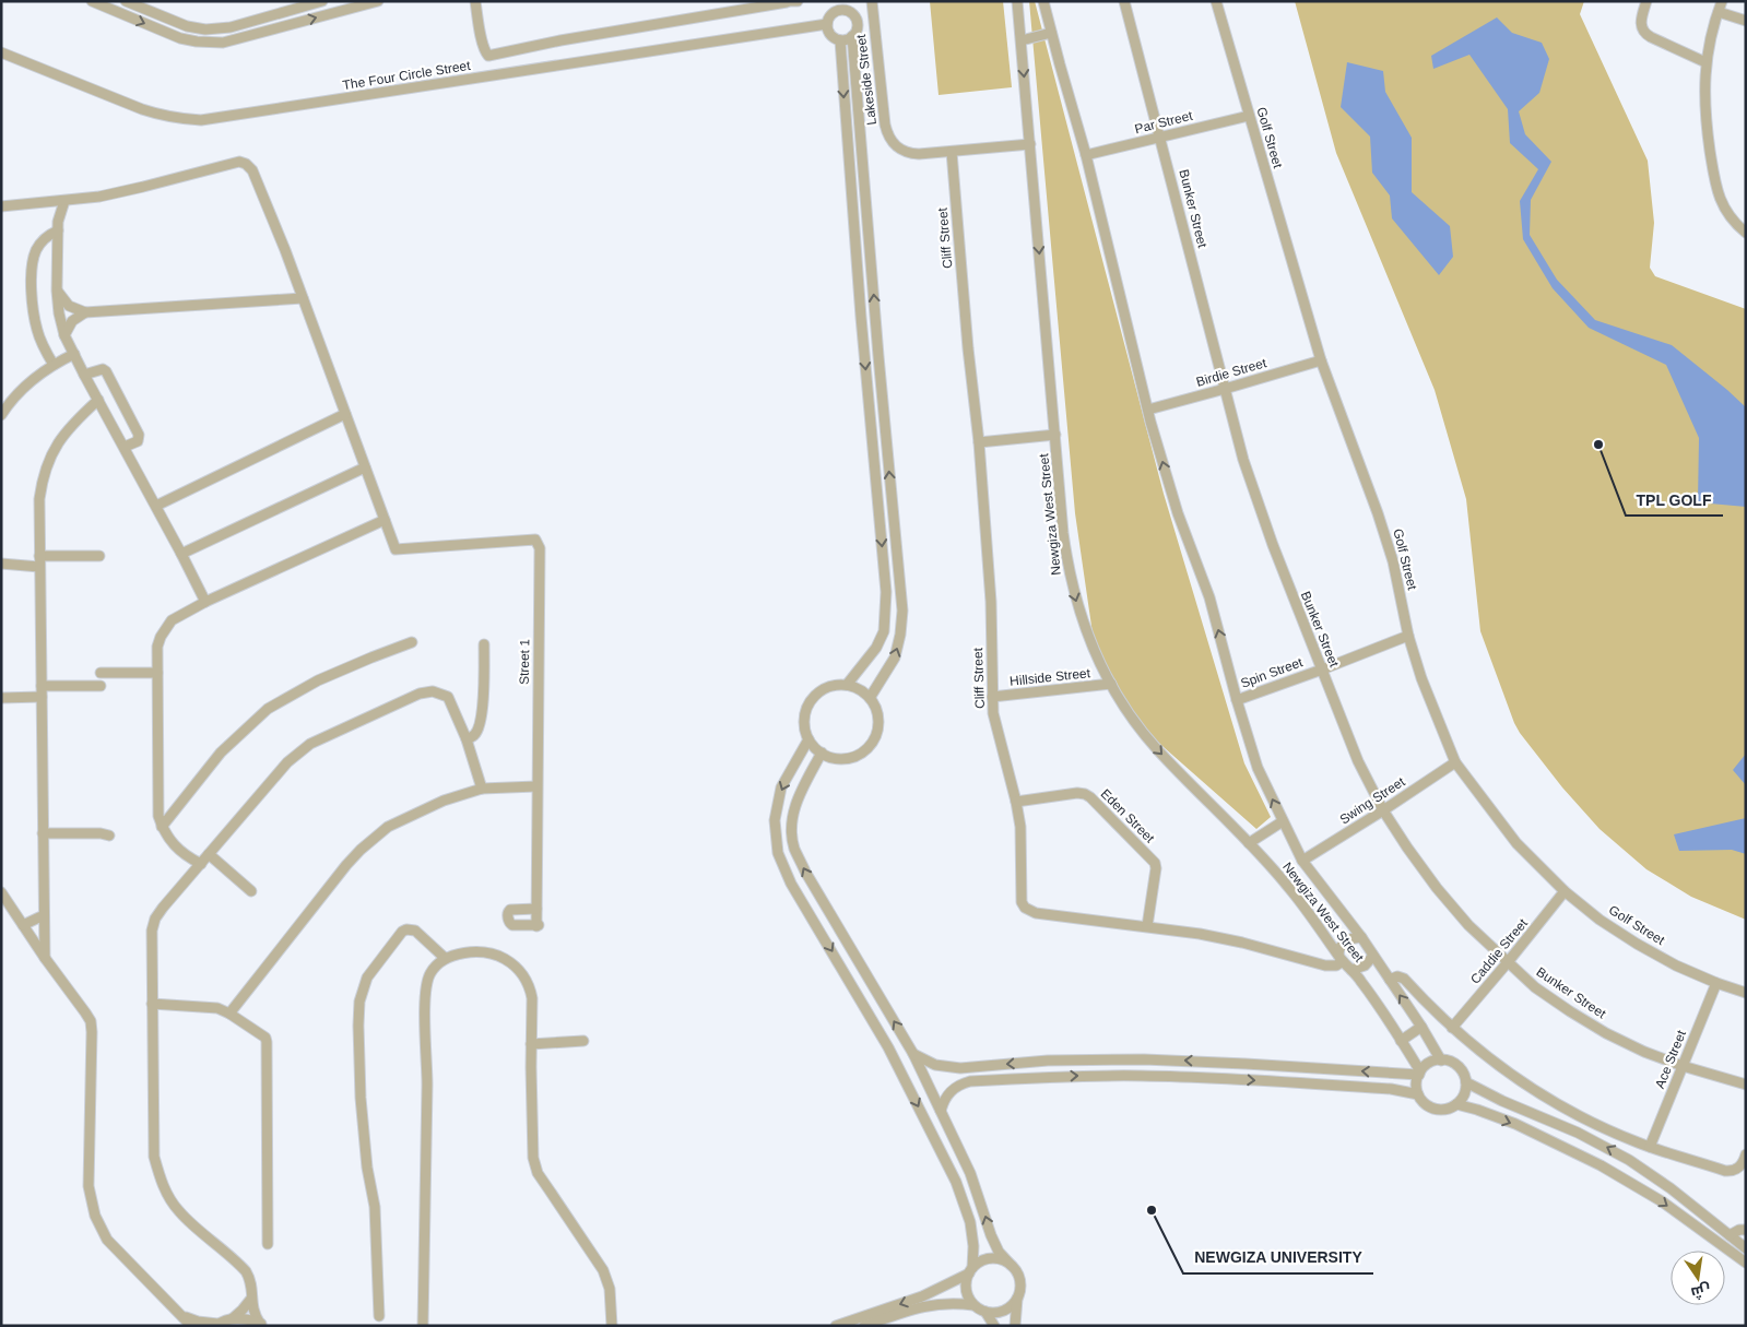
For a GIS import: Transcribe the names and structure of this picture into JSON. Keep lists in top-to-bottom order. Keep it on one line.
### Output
{"streets":{"street":["The Four Circle Street","Lakeside Street","Par Street","Golf Street","Bunker Street","Cliff Street","Birdie Street","Newgiza West Street","Street 1","Spin Street","Hillside Street","Swing Street","Eden Street","Caddie Street","Ace Street"]},"crossings":[["Lakeside Street","Cliff Street"],["Lakeside Street","Newgiza West Street"],["Par Street","Golf Street"],["Par Street","Bunker Street"],["Par Street","Newgiza West Street"],["Golf Street","Birdie Street"],["Golf Street","Spin Street"],["Golf Street","Swing Street"],["Golf Street","Caddie Street"],["Golf Street","Ace Street"],["Bunker Street","Birdie Street"],["Bunker Street","Spin Street"],["Bunker Street","Swing Street"],["Bunker Street","Caddie Street"],["Bunker Street","Ace Street"],["Cliff Street","Newgiza West Street"],["Cliff Street","Hillside Street"],["Cliff Street","Eden Street"],["Birdie Street","Newgiza West Street"],["Newgiza West Street","Spin Street"],["Newgiza West Street","Hillside Street"],["Newgiza West Street","Swing Street"]],"places":["TPL GOLF","NEWGIZA UNIVERSITY"],"north":"bottom"}
